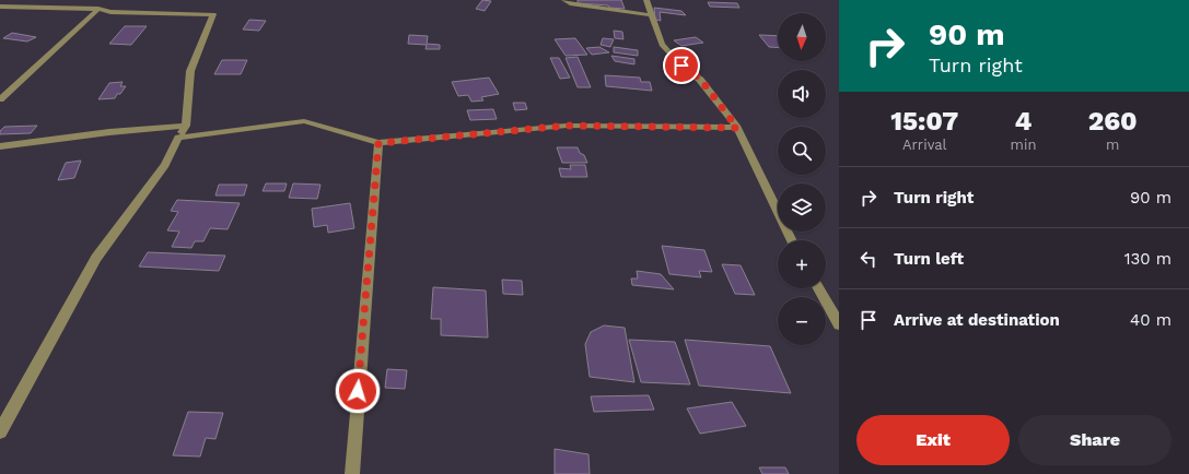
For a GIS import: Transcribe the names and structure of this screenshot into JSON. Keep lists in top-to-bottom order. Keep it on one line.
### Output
{"north":"bottom","page":{"turn":["90 m","Turn right"],"map_buttons":["+","−"],"eta":["15:07","Arrival","4","min","260","m"],"list":[{"name":"Turn right","value":"90 m"},{"name":"Turn left","value":"130 m"},{"name":"Arrive at destination","value":"40 m"}],"buttons":["Exit","Share"]}}
